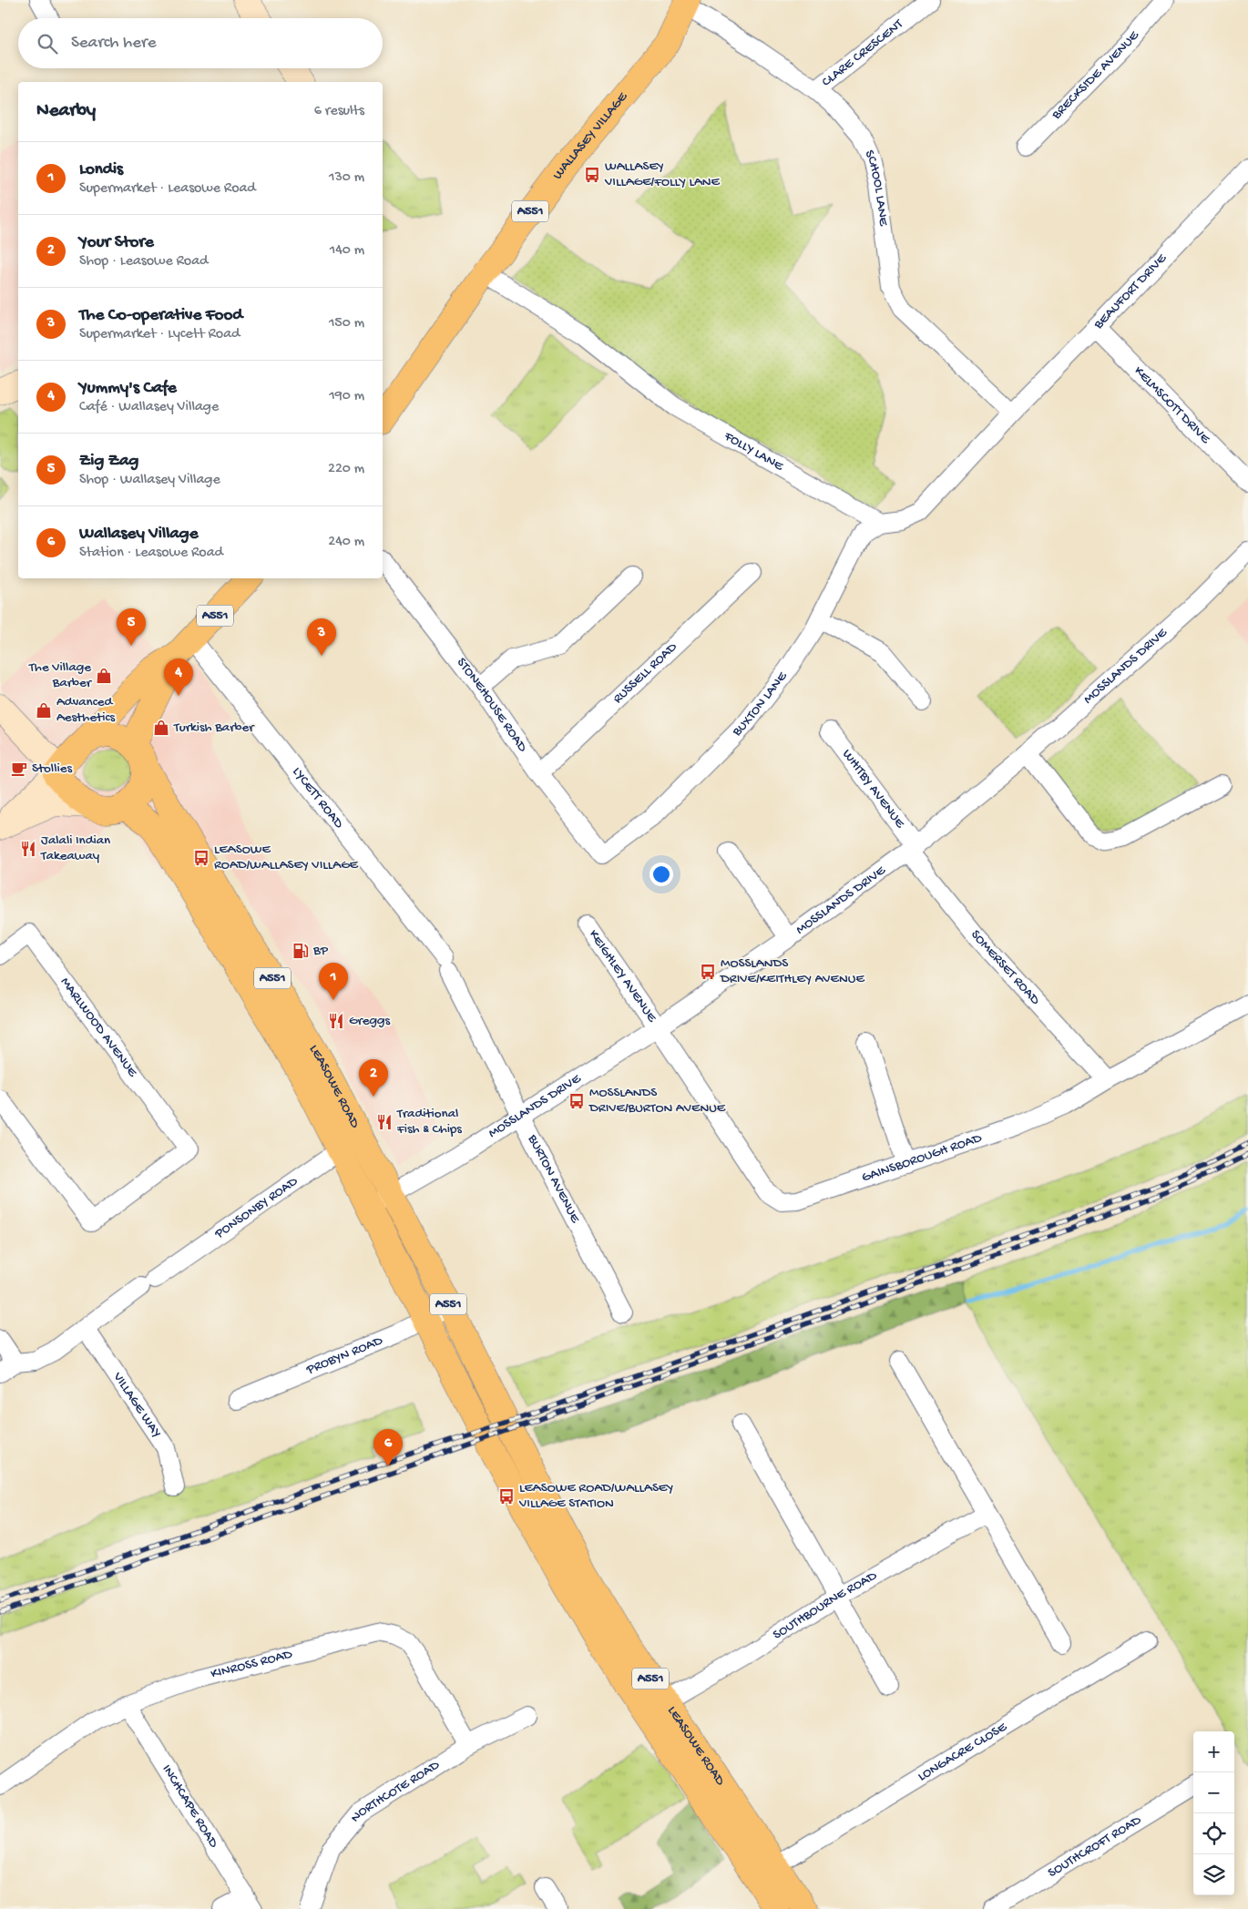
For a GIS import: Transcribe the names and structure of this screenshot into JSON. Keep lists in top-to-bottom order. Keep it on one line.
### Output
{"streets":{"main road":["WALLASEY VILLAGE","A551","LEASOWE ROAD"],"street":["CLARE CRESCENT","BRECKSIDE AVENUE","SCHOOL LANE","BEAUFORT DRIVE","KELMSCOTT DRIVE","FOLLY LANE","MOSSLANDS DRIVE","RUSSELL ROAD","BUXTON LANE","STONEHOUSE ROAD","WHITBY AVENUE","LYCETT ROAD","SOMERSET ROAD","KEIGHLEY AVENUE","MARLWOOD AVENUE","GAINSBOROUGH ROAD","BURTON AVENUE","PONSONBY ROAD","PROBYN ROAD","VILLAGE WAY","SOUTHBOURNE ROAD","KINROSS ROAD","LONGACRE CLOSE","NORTHCOTE ROAD","INCHCAPE ROAD","SOUTHCROFT ROAD"]},"crossings":[["CLARE CRESCENT","SCHOOL LANE"],["WALLASEY VILLAGE","SCHOOL LANE"],["WALLASEY VILLAGE","FOLLY LANE"],["SCHOOL LANE","BEAUFORT DRIVE"],["A551","LYCETT ROAD"],["A551","LEASOWE ROAD"],["BEAUFORT DRIVE","KELMSCOTT DRIVE"],["FOLLY LANE","BUXTON LANE"],["MOSSLANDS DRIVE","WHITBY AVENUE"],["MOSSLANDS DRIVE","SOMERSET ROAD"],["MOSSLANDS DRIVE","KEIGHLEY AVENUE"],["MOSSLANDS DRIVE","LEASOWE ROAD"],["MOSSLANDS DRIVE","GAINSBOROUGH ROAD"],["MOSSLANDS DRIVE","BURTON AVENUE"],["RUSSELL ROAD","STONEHOUSE ROAD"],["BUXTON LANE","STONEHOUSE ROAD"],["WHITBY AVENUE","SOMERSET ROAD"],["LYCETT ROAD","BURTON AVENUE"],["SOMERSET ROAD","GAINSBOROUGH ROAD"],["KEIGHLEY AVENUE","GAINSBOROUGH ROAD"],["LEASOWE ROAD","PONSONBY ROAD"],["LEASOWE ROAD","PROBYN ROAD"],["LEASOWE ROAD","SOUTHBOURNE ROAD"],["LEASOWE ROAD","LONGACRE CLOSE"],["PONSONBY ROAD","VILLAGE WAY"],["KINROSS ROAD","NORTHCOTE ROAD"],["KINROSS ROAD","INCHCAPE ROAD"]],"places":{"bus stop":["WALLASEY VILLAGE/FOLLY LANE","LEASOWE ROAD/WALLASEY VILLAGE","MOSSLANDS DRIVE/KEITHLEY AVENUE","MOSSLANDS DRIVE/BURTON AVENUE","LEASOWE ROAD/WALLASEY VILLAGE STATION"],"shop":["The Village Barber","Advanced Aesthetics","Turkish Barber"],"cafe":["Stollies"],"restaurant":["Jalali Indian Takeaway","Greggs","Traditional Fish & Chips"],"fuel station":["BP"]},"page":{"search":"Search here","heading":["Nearby","6 results"],"list":[{"mark":"1","name":"Londis","note":"Supermarket · Leasowe Road","value":"130 m"},{"mark":"2","name":"Your Store","note":"Shop · Leasowe Road","value":"140 m"},{"mark":"3","name":"The Co-operative Food","note":"Supermarket · Lycett Road","value":"150 m"},{"mark":"4","name":"Yummy's Cafe","note":"Café · Wallasey Village","value":"190 m"},{"mark":"5","name":"Zig Zag","note":"Shop · Wallasey Village","value":"220 m"},{"mark":"6","name":"Wallasey Village","note":"Station · Leasowe Road","value":"240 m"}],"pins":["5","3","4","1","2","6"],"map_buttons":["+","−"]}}
